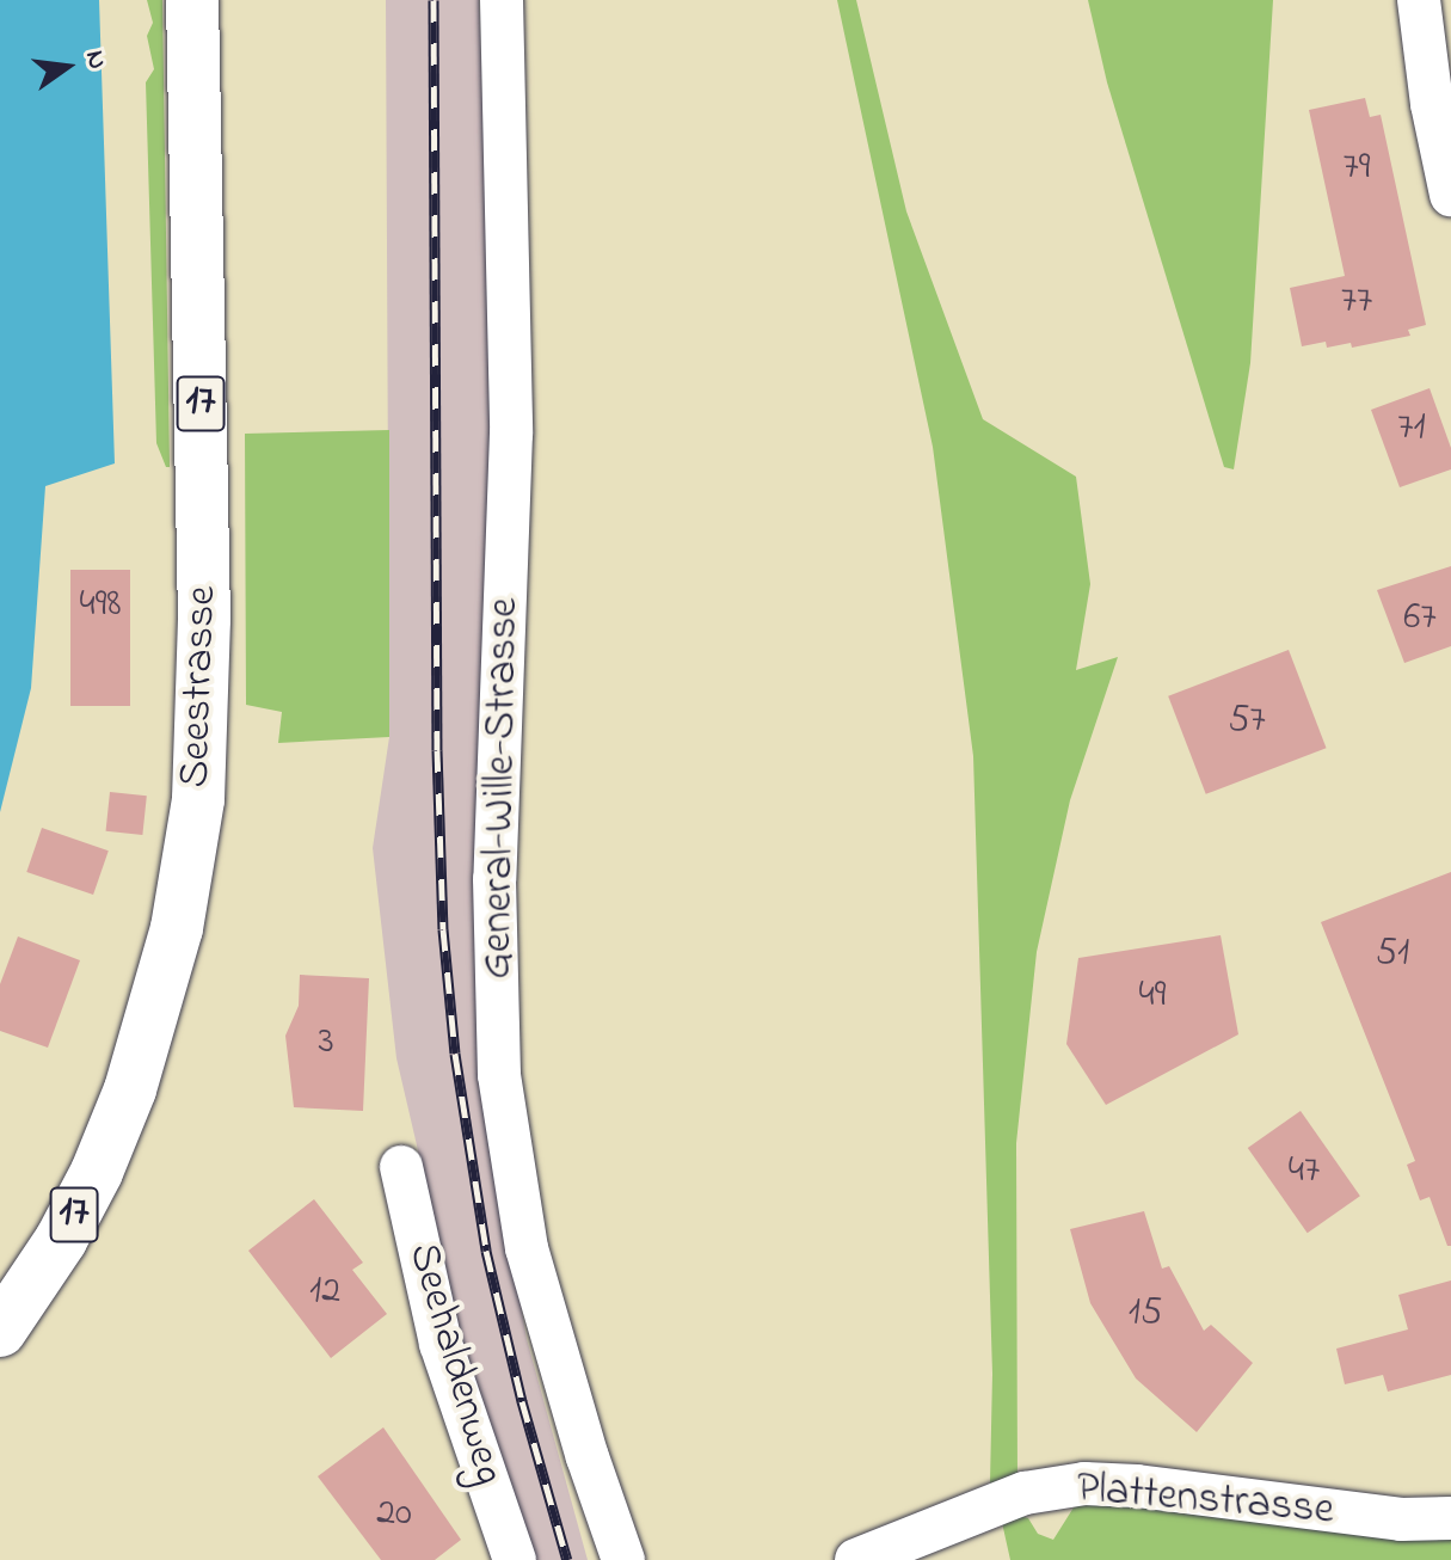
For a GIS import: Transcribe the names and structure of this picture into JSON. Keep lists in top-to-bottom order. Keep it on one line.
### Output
{"streets":{"main road":["17","Seestrasse"],"street":["General-Wille-Strasse","Seehaldenweg","Plattenstrasse"]},"house_numbers":["79","77","71","498","67","57","51","49","3","47","12","15","20"],"north":"right"}
